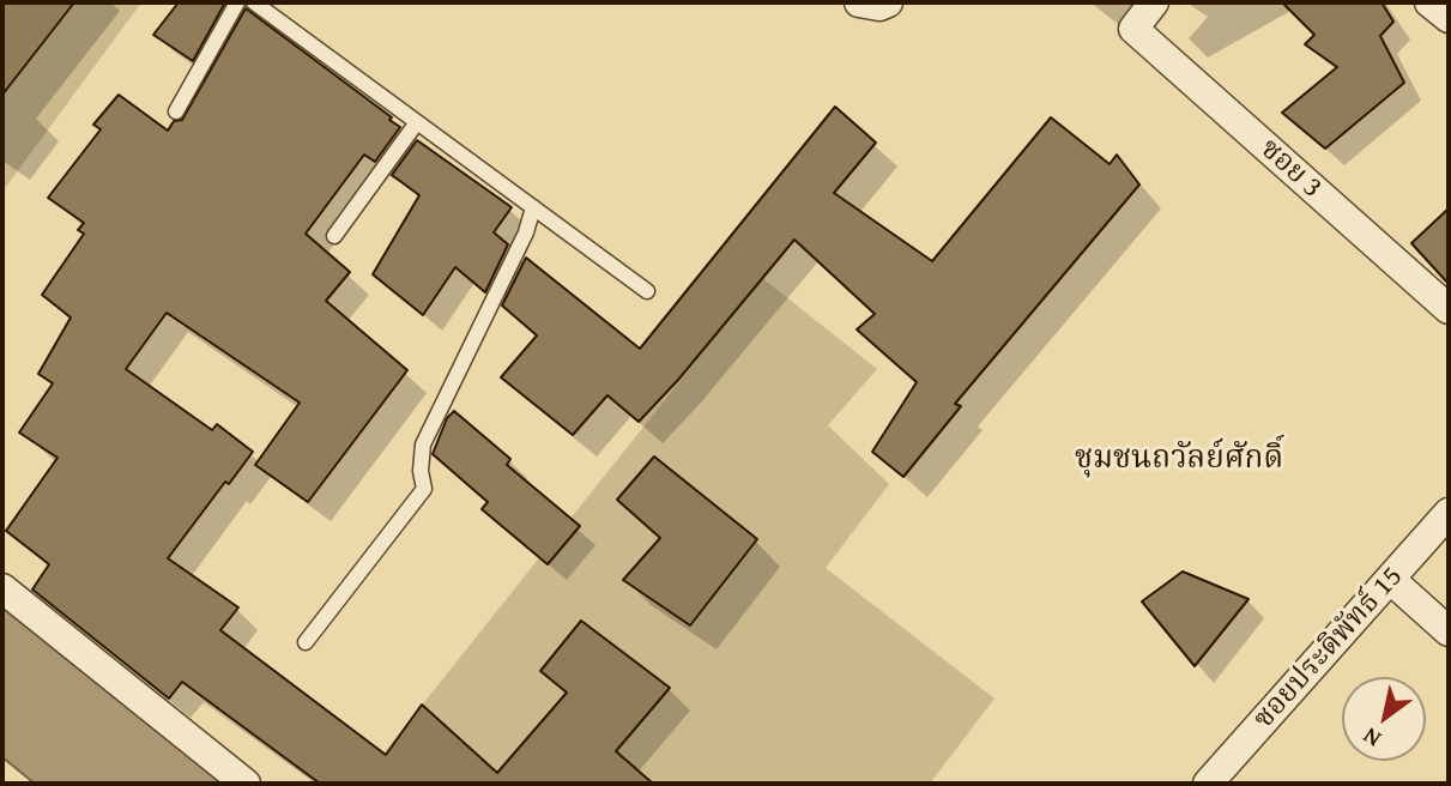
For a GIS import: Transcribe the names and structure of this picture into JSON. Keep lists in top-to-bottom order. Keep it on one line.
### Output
{"streets":{"street":["ซอย 3","ซอยประดิพัทธ์ 15"]},"districts":["ชุมชนถวัลย์ศักดิ์"],"north":"bottom left"}
